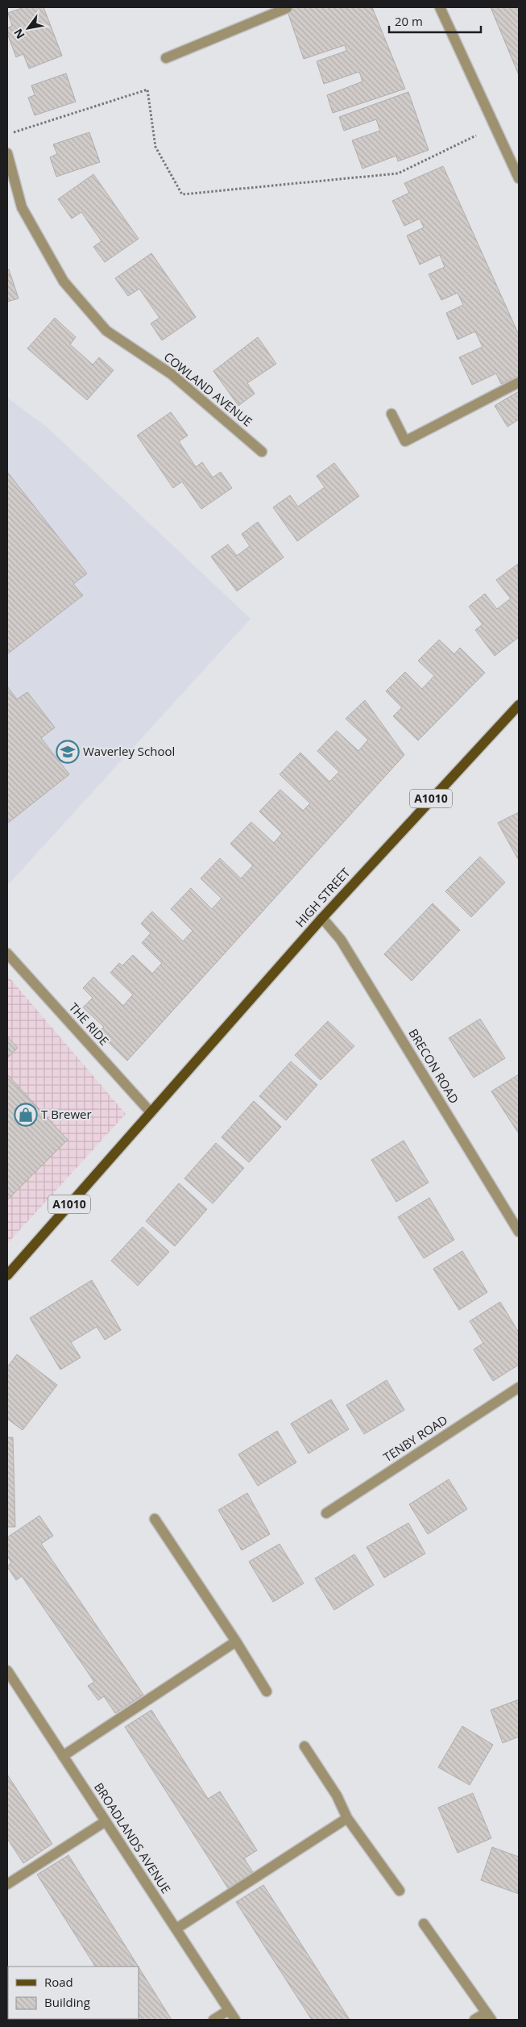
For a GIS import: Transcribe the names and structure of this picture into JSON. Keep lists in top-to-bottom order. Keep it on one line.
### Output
{"streets":{"main road":["A1010","HIGH STREET"],"street":["COWLAND AVENUE","THE RIDE","BRECON ROAD","TENBY ROAD","BROADLANDS AVENUE"]},"crossings":[["A1010","HIGH STREET"],["A1010","THE RIDE"],["HIGH STREET","THE RIDE"],["HIGH STREET","BRECON ROAD"]],"places":{"school or university":["Waverley School"],"shop":["T Brewer"]},"legend":["Road","Building"],"scale_bar":"20 m","north":"bottom left"}
